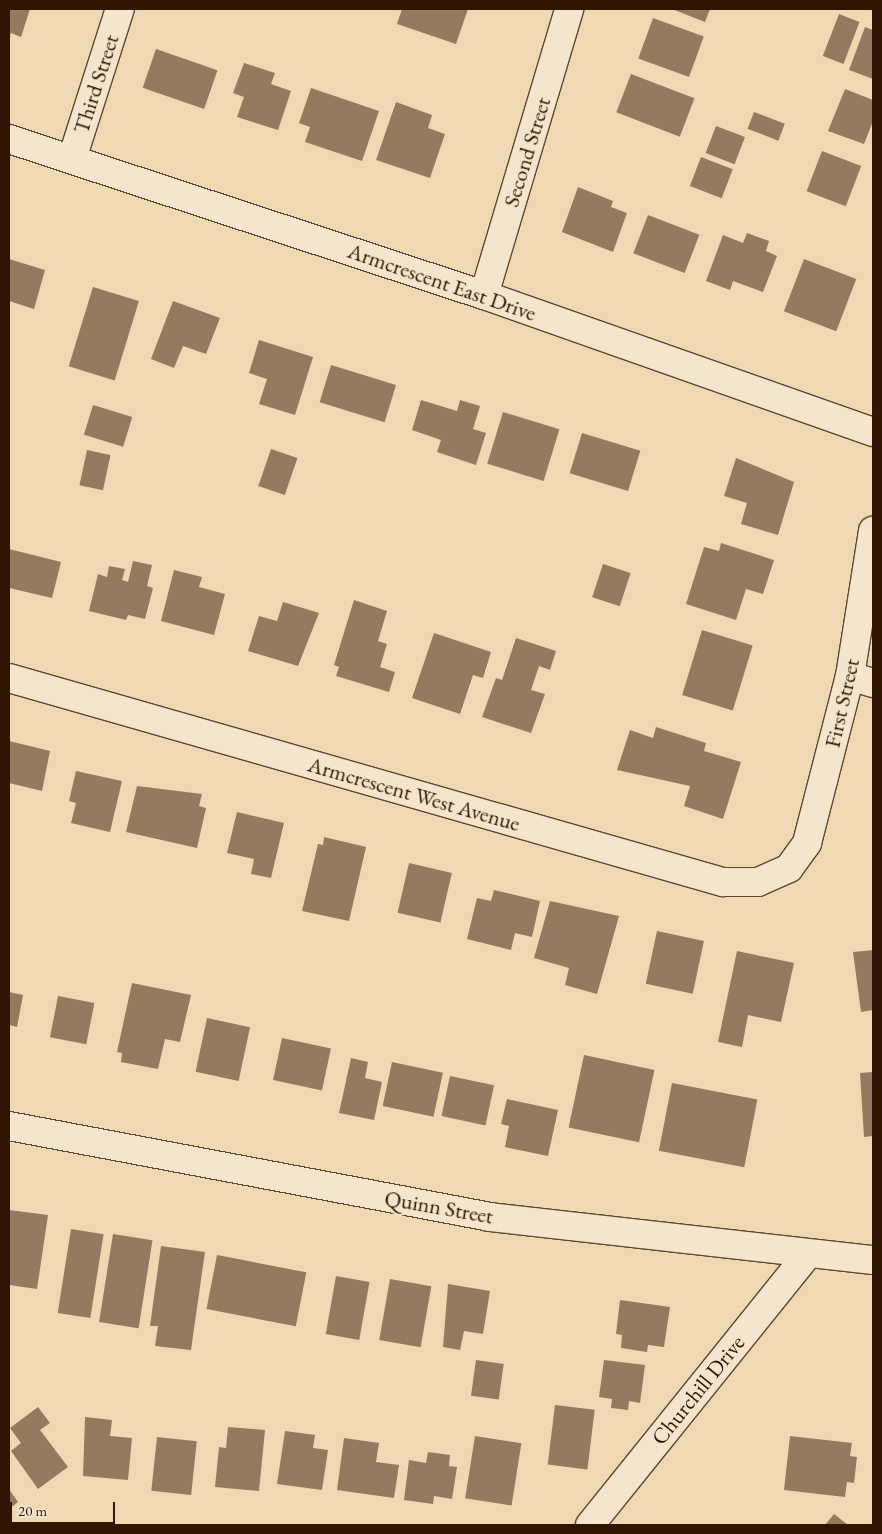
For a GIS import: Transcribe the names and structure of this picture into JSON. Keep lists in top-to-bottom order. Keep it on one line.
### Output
{"streets":{"street":["Third Street","Second Street","Armcrescent East Drive","First Street","Armcrescent West Avenue","Quinn Street","Churchill Drive"]},"crossings":[["Third Street","Armcrescent East Drive"],["Second Street","Armcrescent East Drive"],["First Street","Armcrescent West Avenue"],["Quinn Street","Churchill Drive"]],"scale_bar":"20 m"}
